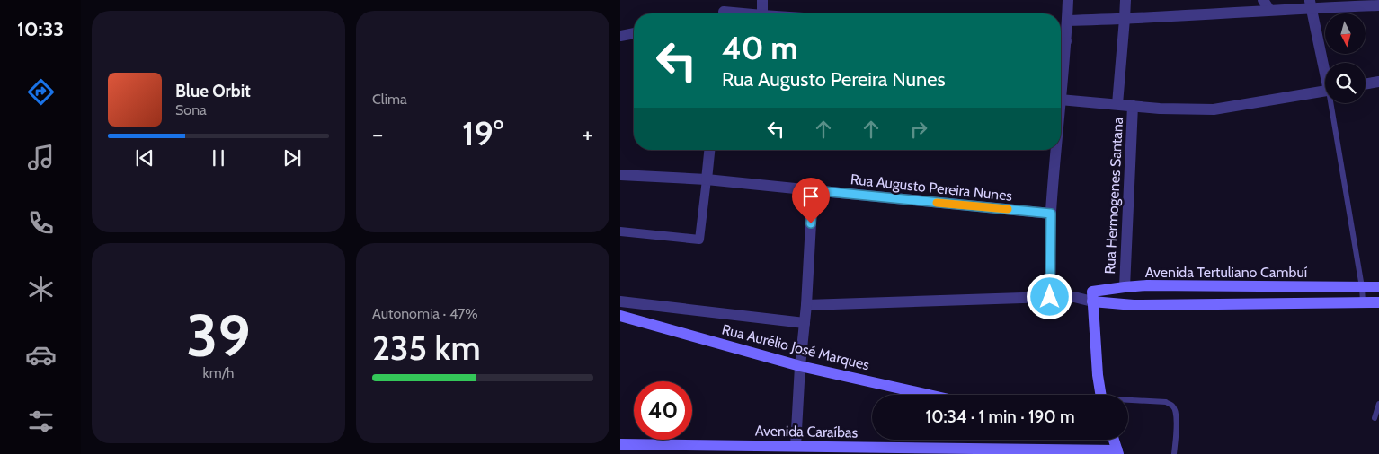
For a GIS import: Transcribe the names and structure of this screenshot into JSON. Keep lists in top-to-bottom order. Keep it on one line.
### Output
{"streets":{"main road":["Avenida Tertuliano Cambuí","Rua Aurélio José Marques","Avenida Caraíbas"],"street":["Rua Augusto Pereira Nunes","Rua Hermogenes Santana"]},"crossings":[["Rua Hermogenes Santana","Avenida Tertuliano Cambuí"]],"north":"bottom","page":{"tabs":"10:33","tile":["Clima",["39","km/h"],["Autonomia · 47%","235 km"]],"turn":["40 m","Rua Augusto Pereira Nunes"],"song":["Blue Orbit","Sona"],"heat":["−","19°","+"],"limit":"40","trip":"10:34 · 1 min · 190 m"}}
